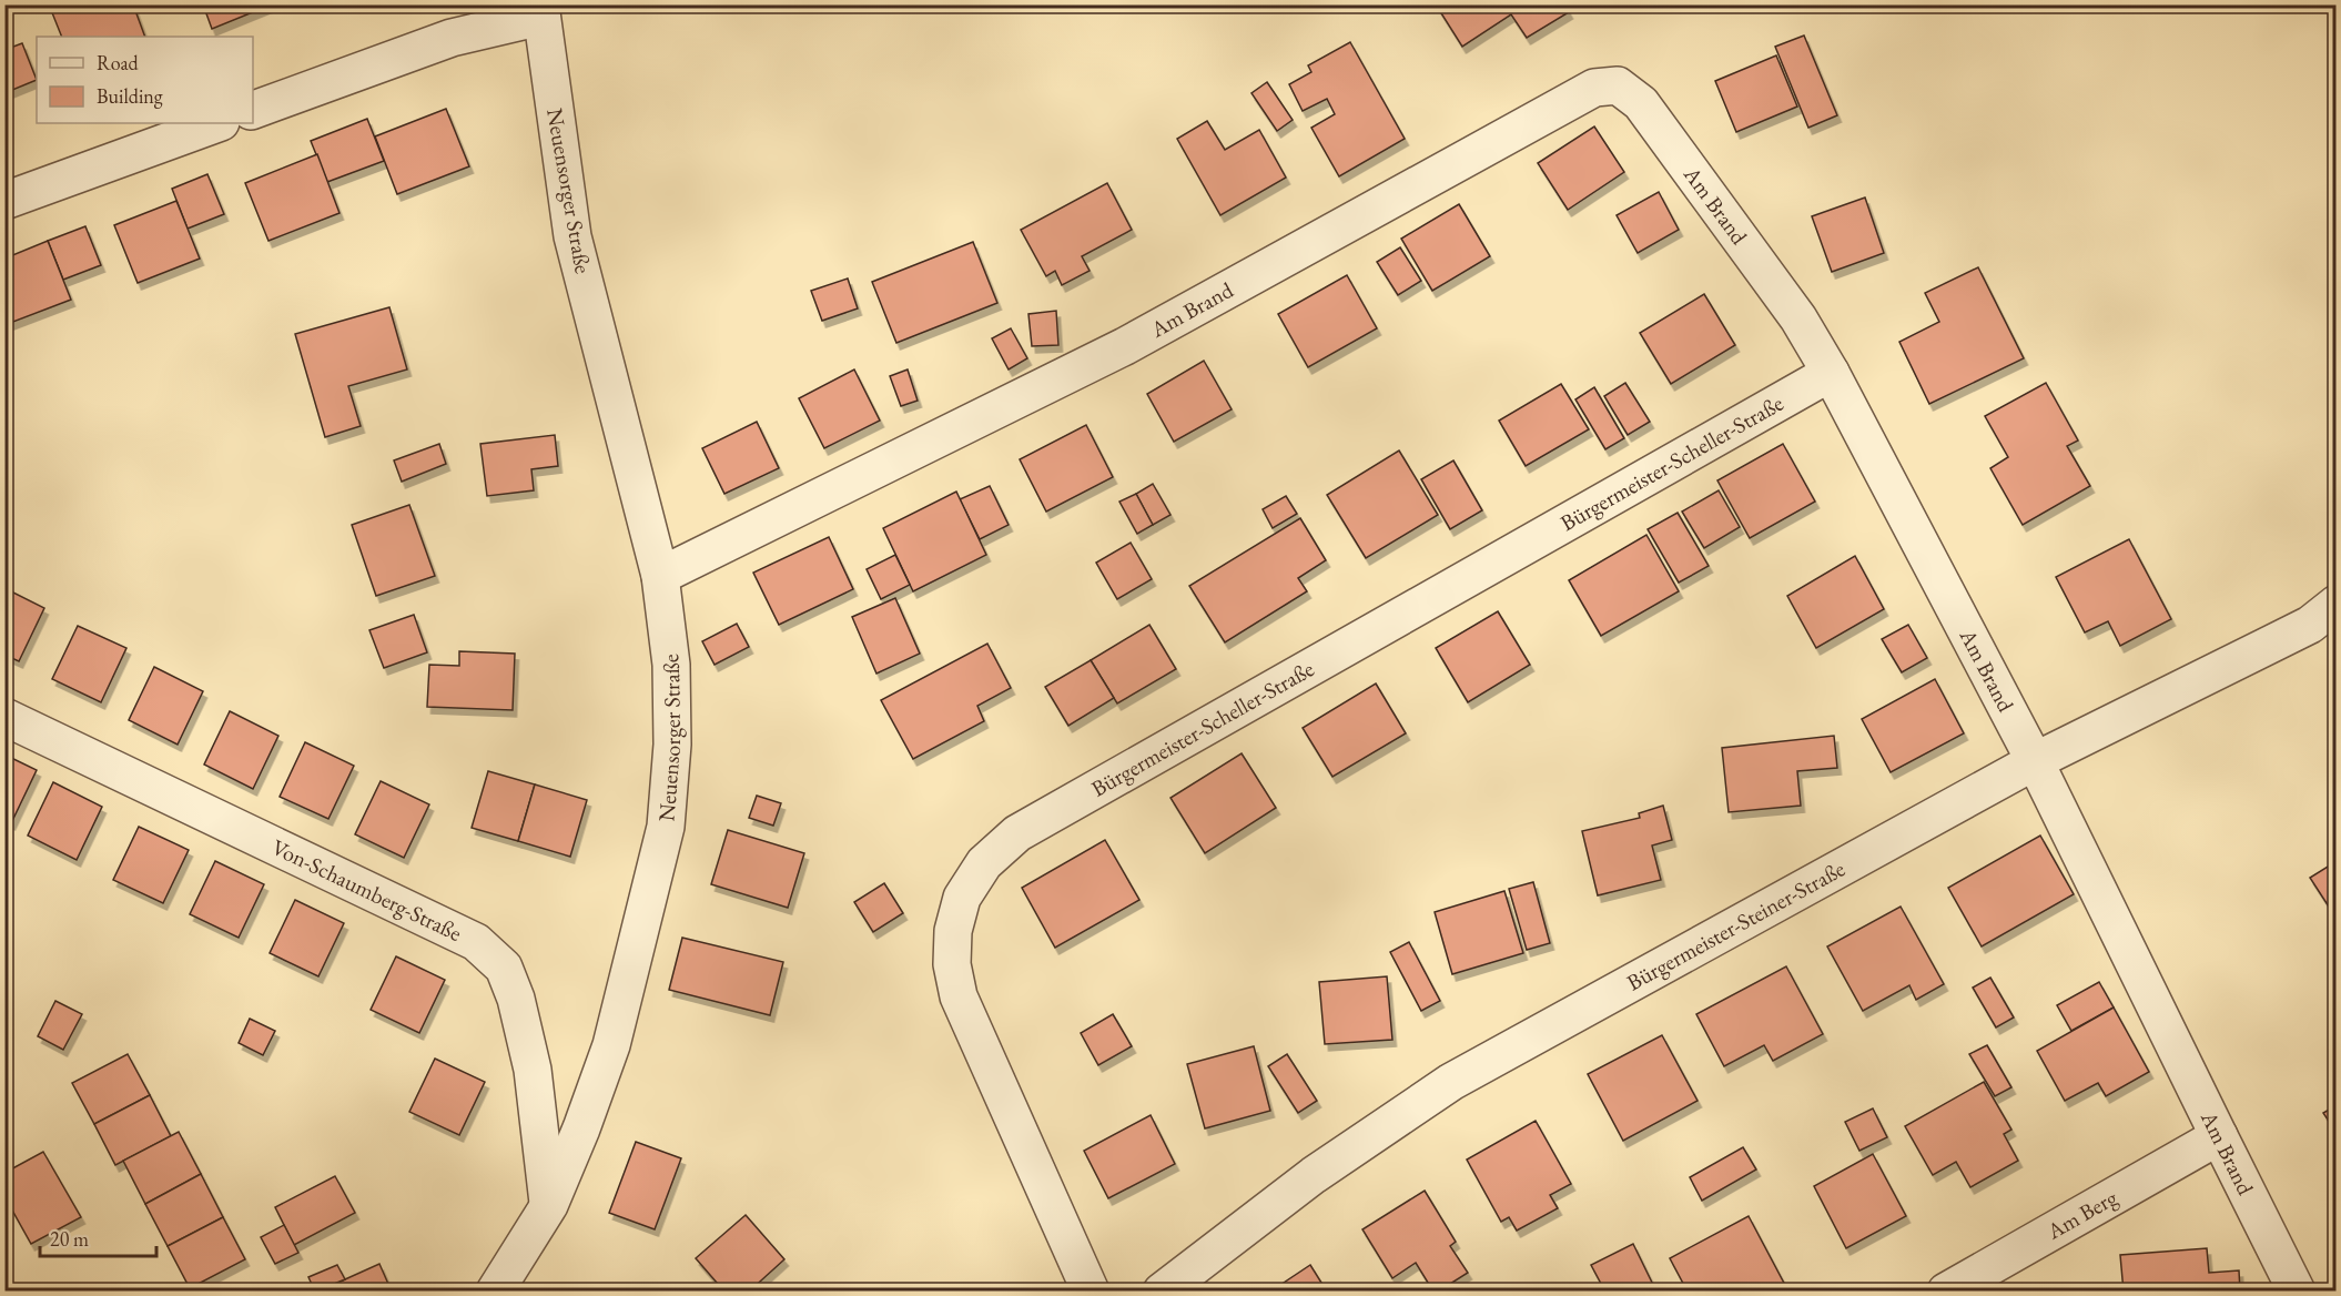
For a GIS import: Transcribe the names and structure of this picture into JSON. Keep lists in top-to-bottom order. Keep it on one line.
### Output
{"streets":{"street":["Neuensorger Straße","Am Brand","Bürgermeister-Scheller-Straße","Von-Schaumberg-Straße","Bürgermeister-Steiner-Straße","Am Berg"]},"crossings":[["Neuensorger Straße","Am Brand"],["Neuensorger Straße","Von-Schaumberg-Straße"],["Am Brand","Bürgermeister-Scheller-Straße"],["Am Brand","Bürgermeister-Steiner-Straße"],["Am Brand","Am Berg"]],"legend":["Road","Building"],"scale_bar":"20 m"}
